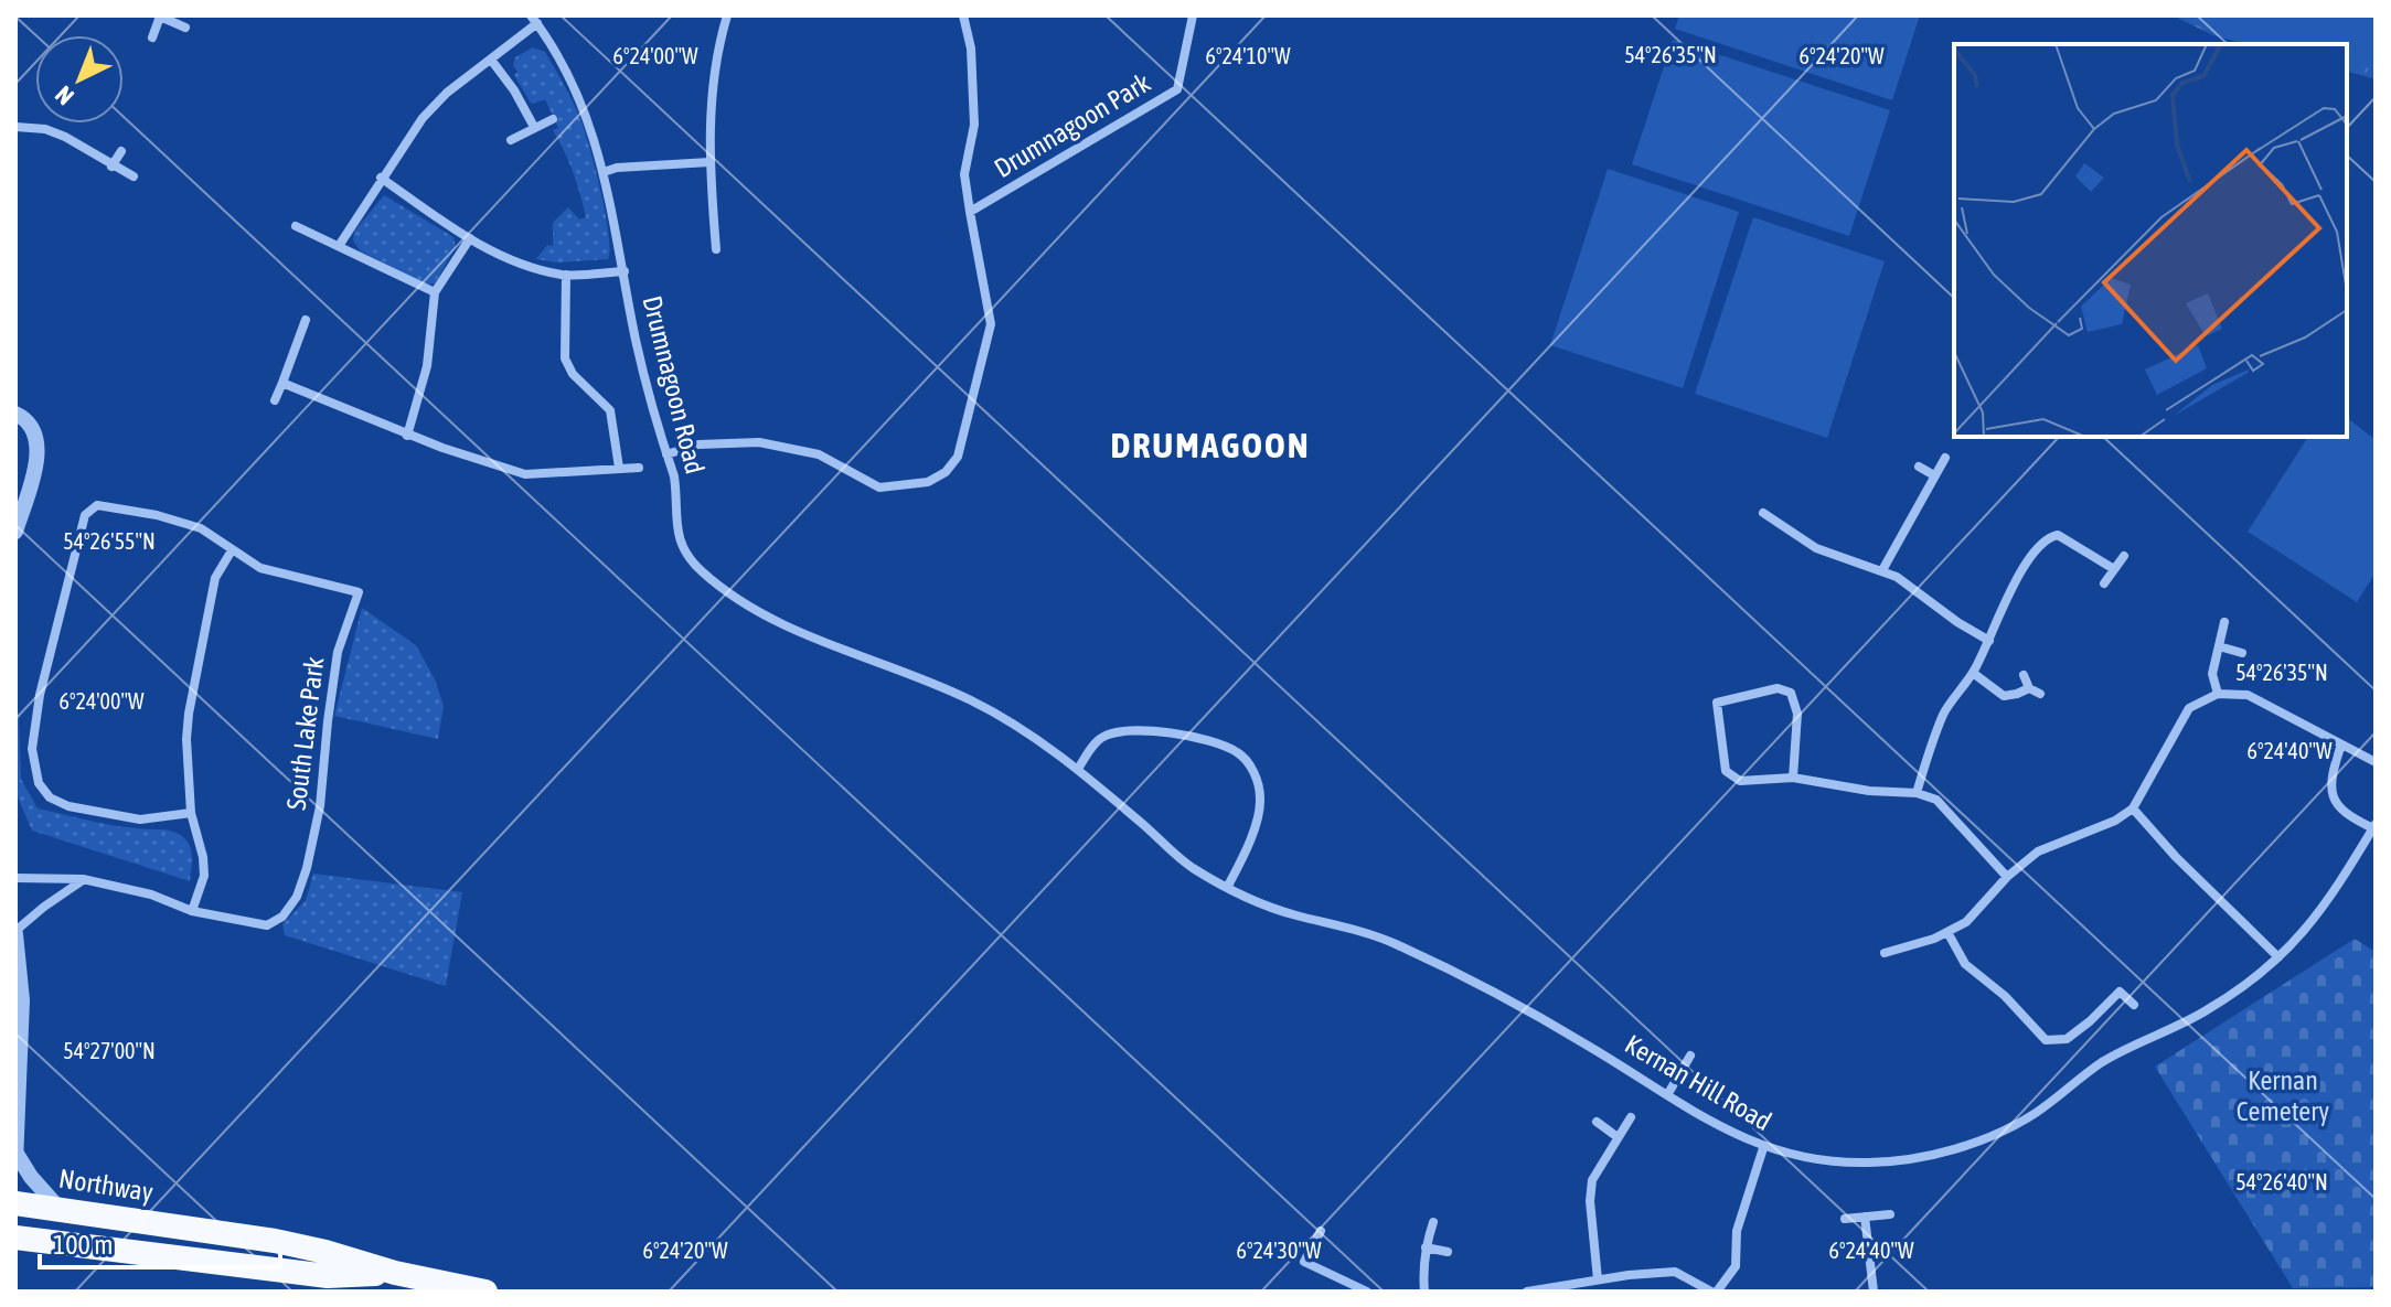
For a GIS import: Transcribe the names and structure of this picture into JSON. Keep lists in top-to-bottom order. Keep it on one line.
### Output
{"streets":{"highway":["Northway"],"street":["Drumnagoon Park","Drumnagoon Road","South Lake Park","Kernan Hill Road"]},"crossings":[["Drumnagoon Park","Drumnagoon Road"],["Drumnagoon Road","Kernan Hill Road"]],"districts":["DRUMAGOON"],"parks":["Kernan Cemetery"],"scale_bar":"100 m","north":"bottom left","coordinates":["54°26'35\"N","6°24'00\"W","6°24'10\"W","6°24'20\"W","54°26'55\"N","6°24'40\"W","54°27'00\"N","54°26'40\"N","6°24'30\"W"]}
